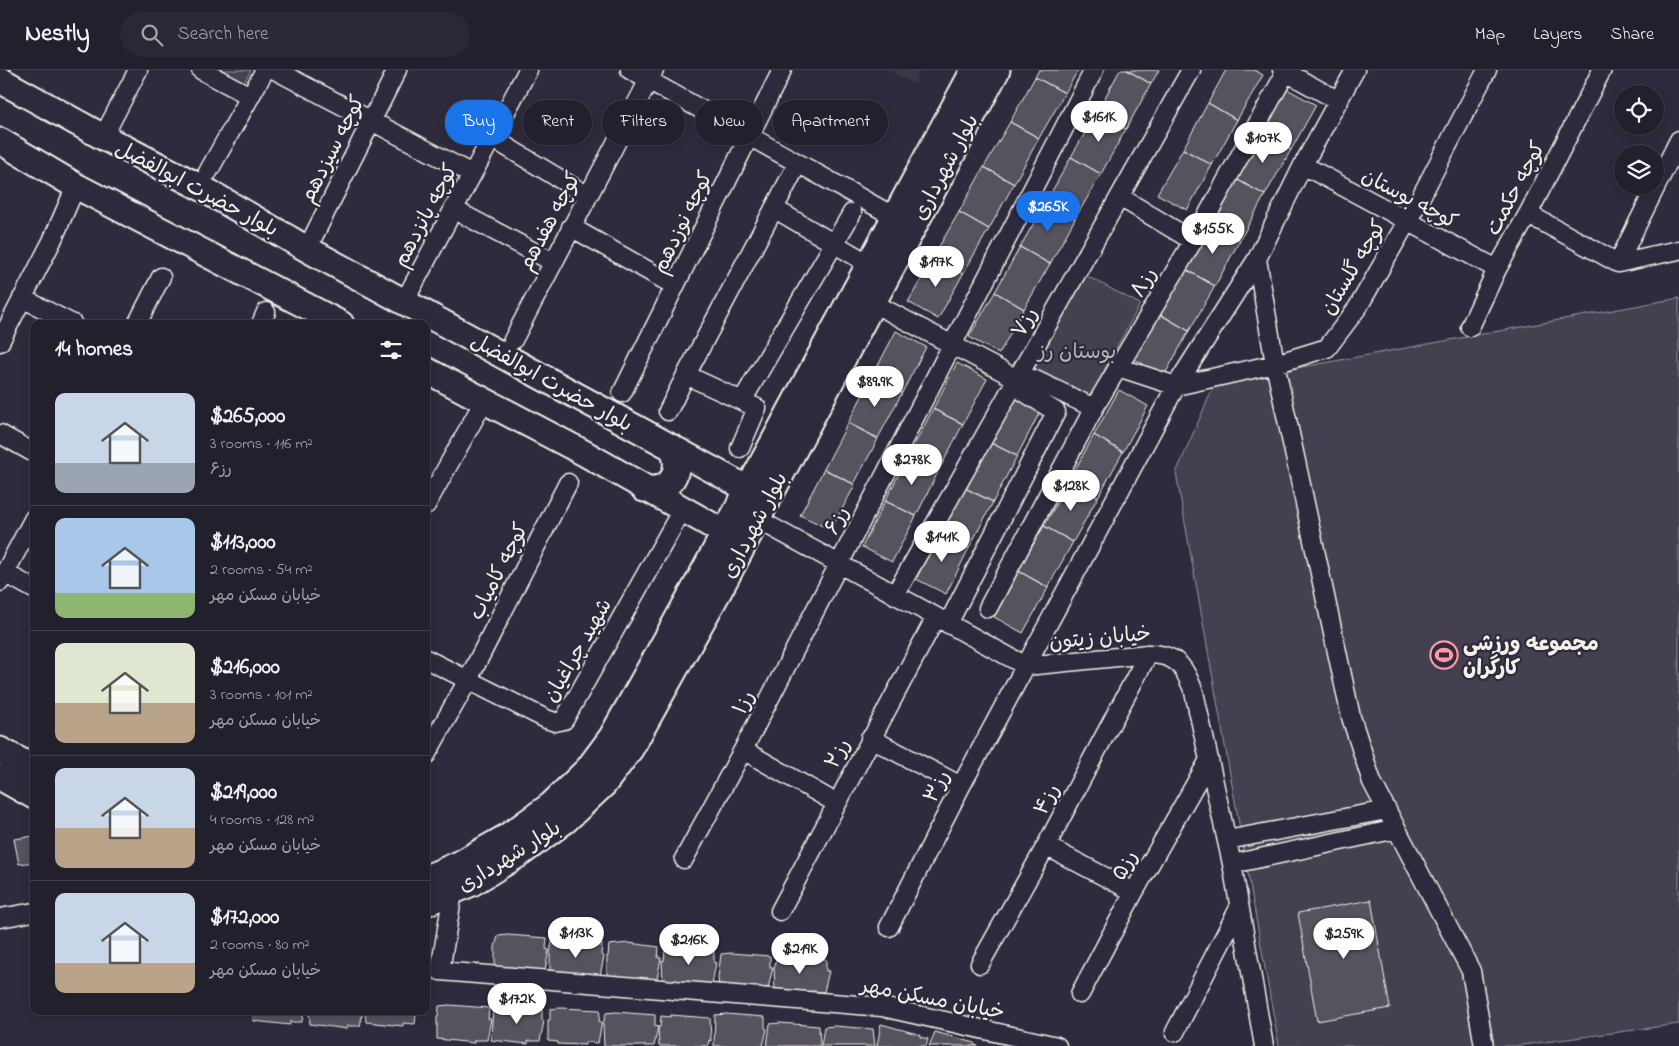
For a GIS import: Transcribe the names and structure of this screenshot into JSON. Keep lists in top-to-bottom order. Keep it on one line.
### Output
{"streets":{"main road":["بلوار شهرداری","بلوار حضرت ابوالفضل"],"street":["کوچه سیزدهم","کوچه حکمت","کوچه بوستان","کوچه پانزدهم","کوچه هفدهم","کوچه نوزدهم","کوچه گلستان","رز۸","رز۷","رز۶","کوچه کامیاب","خیابان زیتون","شهید چراغیان","رز۱","رز۲","رز۳","رز۴","رز۵","خیابان مسکن مهر"]},"crossings":[["کوچه سیزدهم","بلوار حضرت ابوالفضل"],["بلوار شهرداری","بلوار حضرت ابوالفضل"],["بلوار شهرداری","خیابان زیتون"],["بلوار شهرداری","خیابان مسکن مهر"],["بلوار حضرت ابوالفضل","کوچه پانزدهم"],["کوچه حکمت","کوچه بوستان"],["کوچه بوستان","کوچه گلستان"],["کوچه بوستان","رز۳"],["کوچه گلستان","رز۳"],["رز۷","خیابان زیتون"],["رز۷","رز۲"],["رز۶","خیابان زیتون"],["رز۶","رز۱"],["کوچه کامیاب","شهید چراغیان"],["خیابان زیتون","رز۱"],["خیابان زیتون","رز۲"],["خیابان زیتون","رز۳"],["خیابان زیتون","رز۴"],["خیابان زیتون","رز۵"]],"parks":["بوستان رز"],"places":{"sports":["مجموعه ورزشی کارگران"]},"page":{"header":"Nestly","search":"Search here","nav":["Map","Layers","Share"],"chip":["Buy","Rent","Filters","New","Apartment"],"price":["$161K","$107K","$265K","$155K","$197K","$89.9K","$278K","$128K","$141K","$113K","$259K","$216K","$219K","$172K"],"heading":"14 homes","list":[{"name":"$265,000","note":"3 rooms · 116 m² · رز۶"},{"name":"$113,000","note":"2 rooms · 54 m² · خیابان مسکن مهر"},{"name":"$216,000","note":"3 rooms · 101 m² · خیابان مسکن مهر"},{"name":"$219,000","note":"4 rooms · 128 m² · خیابان مسکن مهر"},{"name":"$172,000","note":"2 rooms · 80 m² · خیابان مسکن مهر"}]}}
